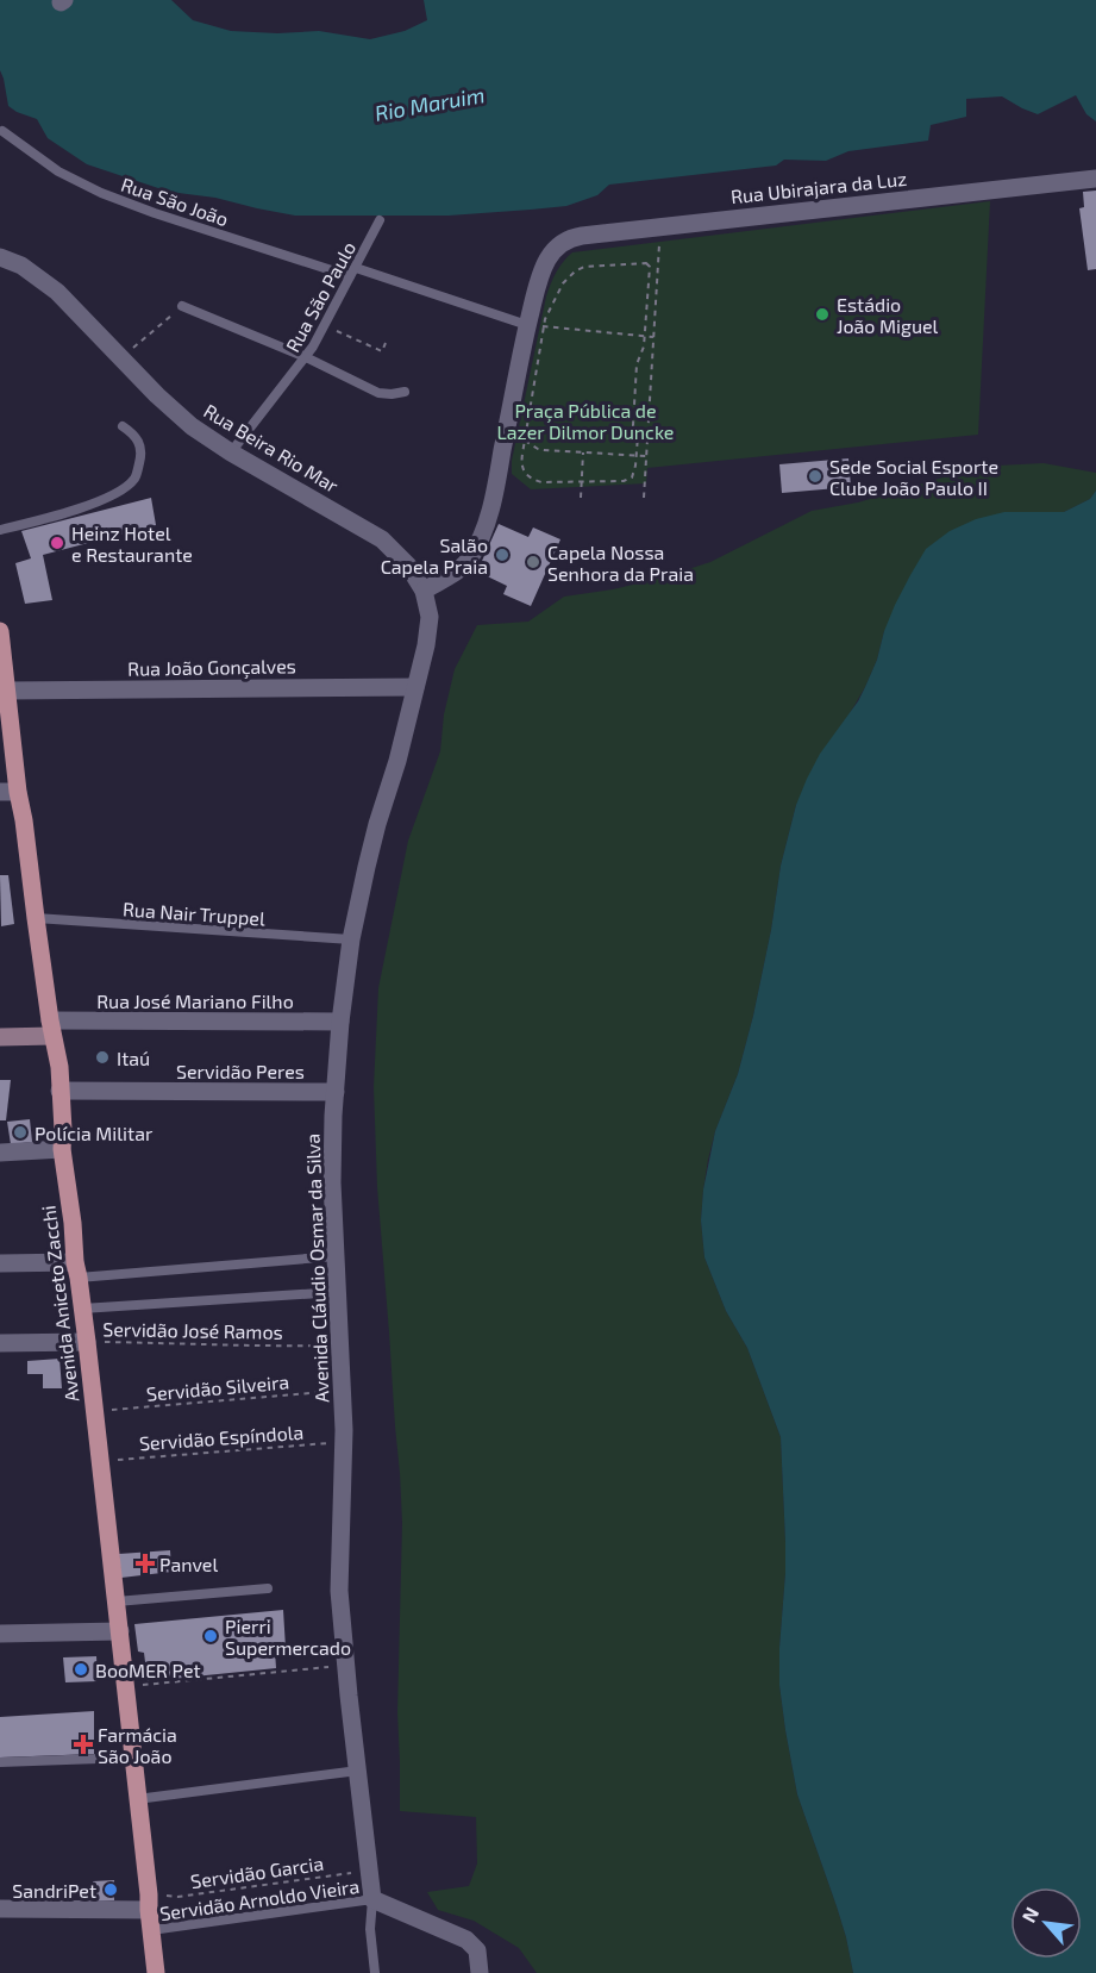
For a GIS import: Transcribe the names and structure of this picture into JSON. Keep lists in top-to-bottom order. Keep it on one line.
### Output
{"streets":{"main road":["Avenida Aniceto Zacchi"],"street":["Rua Ubirajara da Luz","Rua Beira Rio Mar","Rua João Gonçalves","Rua José Mariano Filho","Servidão Peres","Avenida Cláudio Osmar da Silva"],"lane":["Rua São João","Rua São Paulo","Rua Nair Truppel","Servidão Arnoldo Vieira"],"path":["Servidão José Ramos","Servidão Silveira","Servidão Espíndola","Servidão Garcia"]},"crossings":[["Rua Ubirajara da Luz","Rua São João"],["Rua São João","Rua São Paulo"],["Rua São Paulo","Rua Beira Rio Mar"],["Rua Beira Rio Mar","Avenida Cláudio Osmar da Silva"],["Rua João Gonçalves","Avenida Cláudio Osmar da Silva"],["Rua João Gonçalves","Avenida Aniceto Zacchi"],["Rua Nair Truppel","Avenida Cláudio Osmar da Silva"],["Rua Nair Truppel","Avenida Aniceto Zacchi"],["Rua José Mariano Filho","Avenida Cláudio Osmar da Silva"],["Rua José Mariano Filho","Avenida Aniceto Zacchi"],["Servidão Peres","Avenida Cláudio Osmar da Silva"],["Servidão Peres","Avenida Aniceto Zacchi"],["Avenida Cláudio Osmar da Silva","Servidão José Ramos"],["Avenida Cláudio Osmar da Silva","Servidão Silveira"],["Avenida Cláudio Osmar da Silva","Servidão Espíndola"],["Avenida Cláudio Osmar da Silva","Servidão Garcia"],["Avenida Cláudio Osmar da Silva","Servidão Arnoldo Vieira"],["Avenida Aniceto Zacchi","Servidão José Ramos"],["Avenida Aniceto Zacchi","Servidão Silveira"],["Avenida Aniceto Zacchi","Servidão Espíndola"],["Avenida Aniceto Zacchi","Servidão Garcia"],["Avenida Aniceto Zacchi","Servidão Arnoldo Vieira"]],"water":["Rio Maruim"],"parks":["Praça Pública de Lazer Dilmor Duncke"],"places":{"other":["Estádio João Miguel","Sede Social Esporte Clube João Paulo II","Heinz Hotel e Restaurante","Salão Capela Praia","Capela Nossa Senhora da Praia","Itaú","Polícia Militar","Pierri Supermercado","BooMER Pet","SandriPet"],"health":["Panvel","Farmácia São João"]},"north":"top left"}
